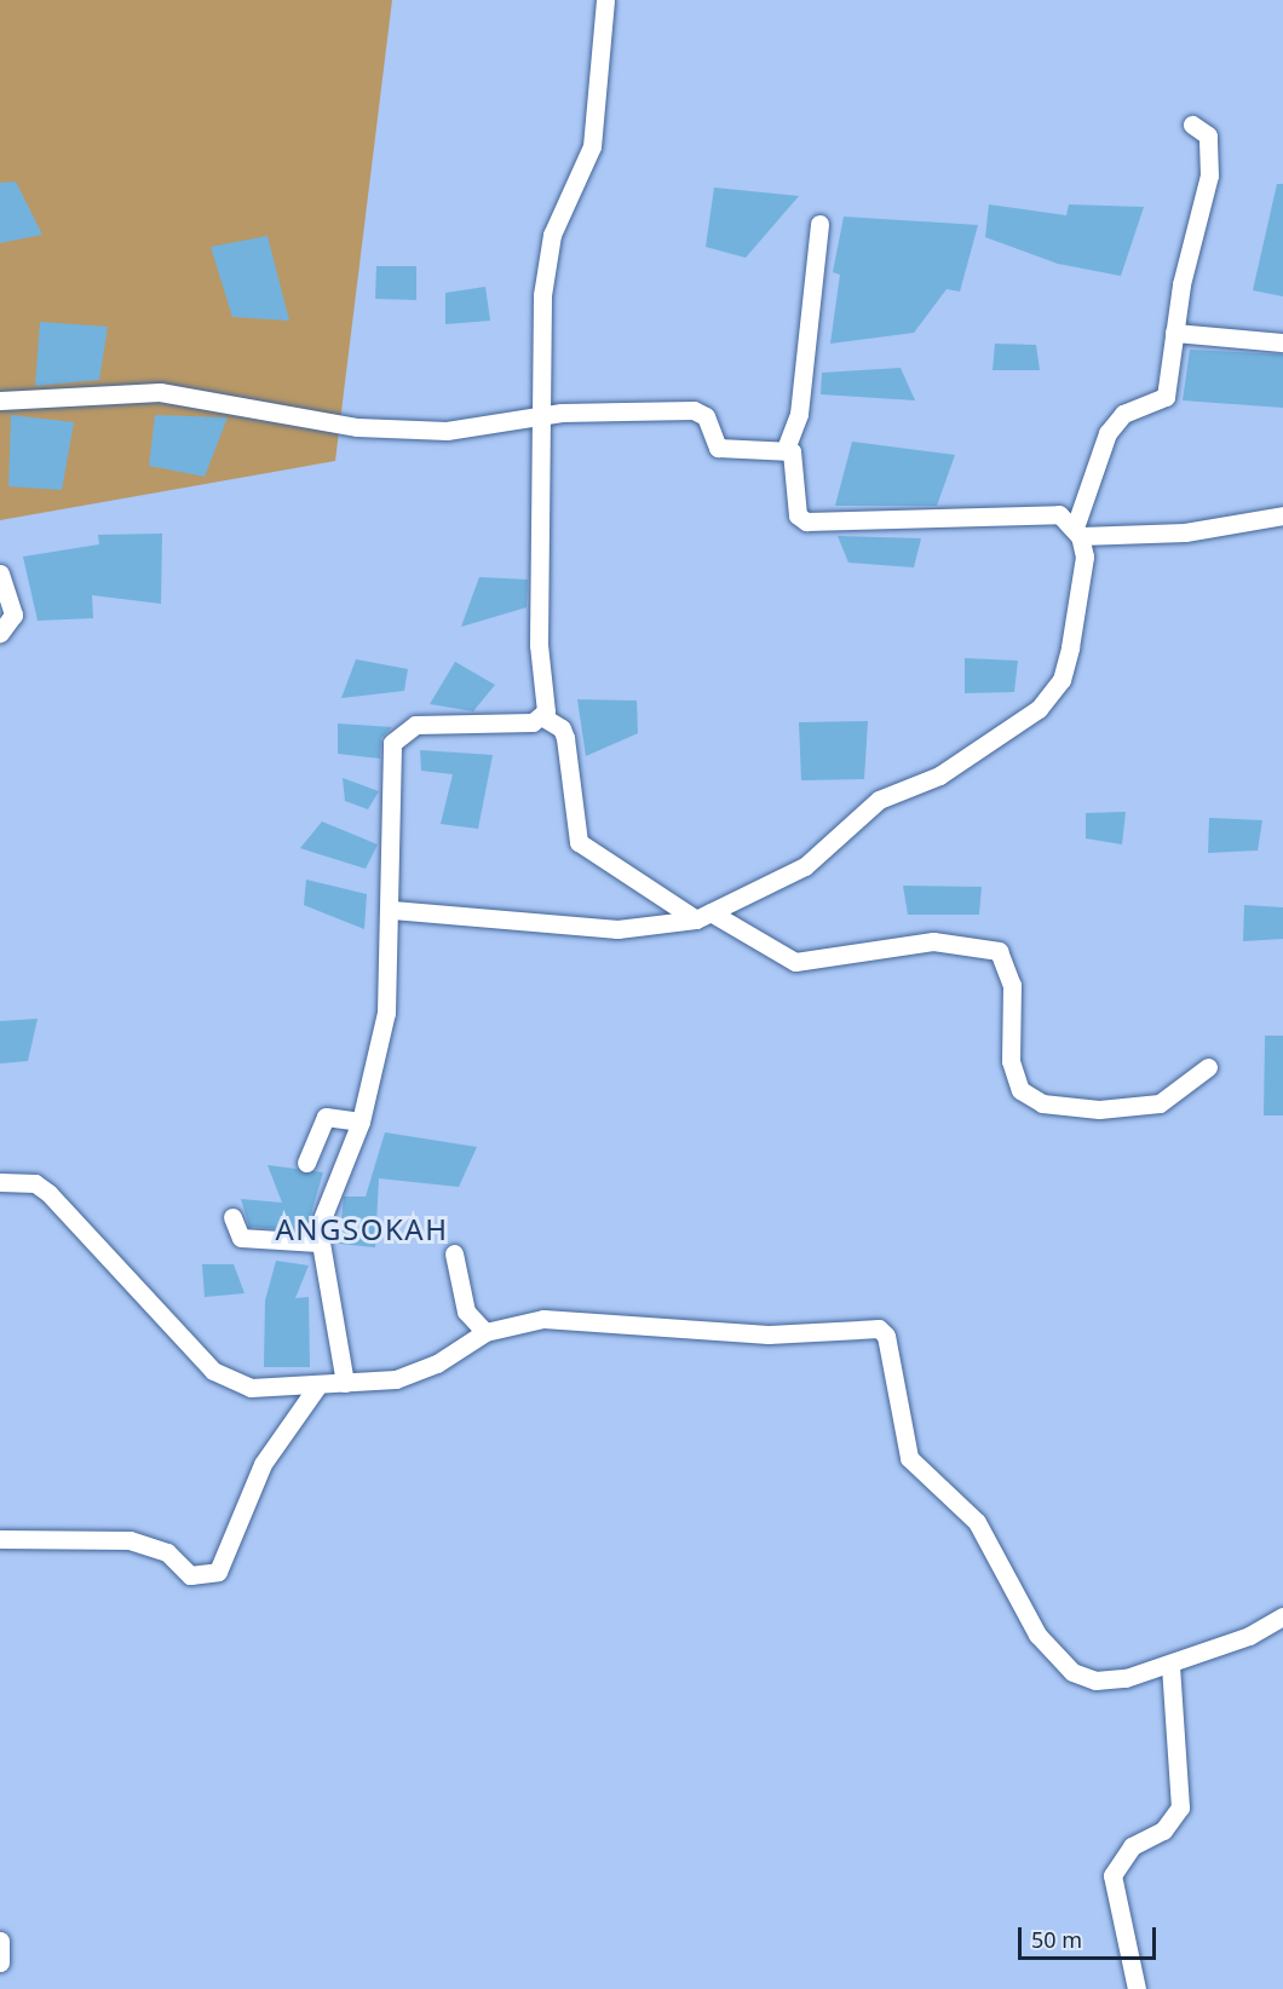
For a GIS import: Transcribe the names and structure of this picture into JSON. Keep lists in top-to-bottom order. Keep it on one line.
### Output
{"districts":["ANGSOKAH"],"scale_bar":"50 m"}
